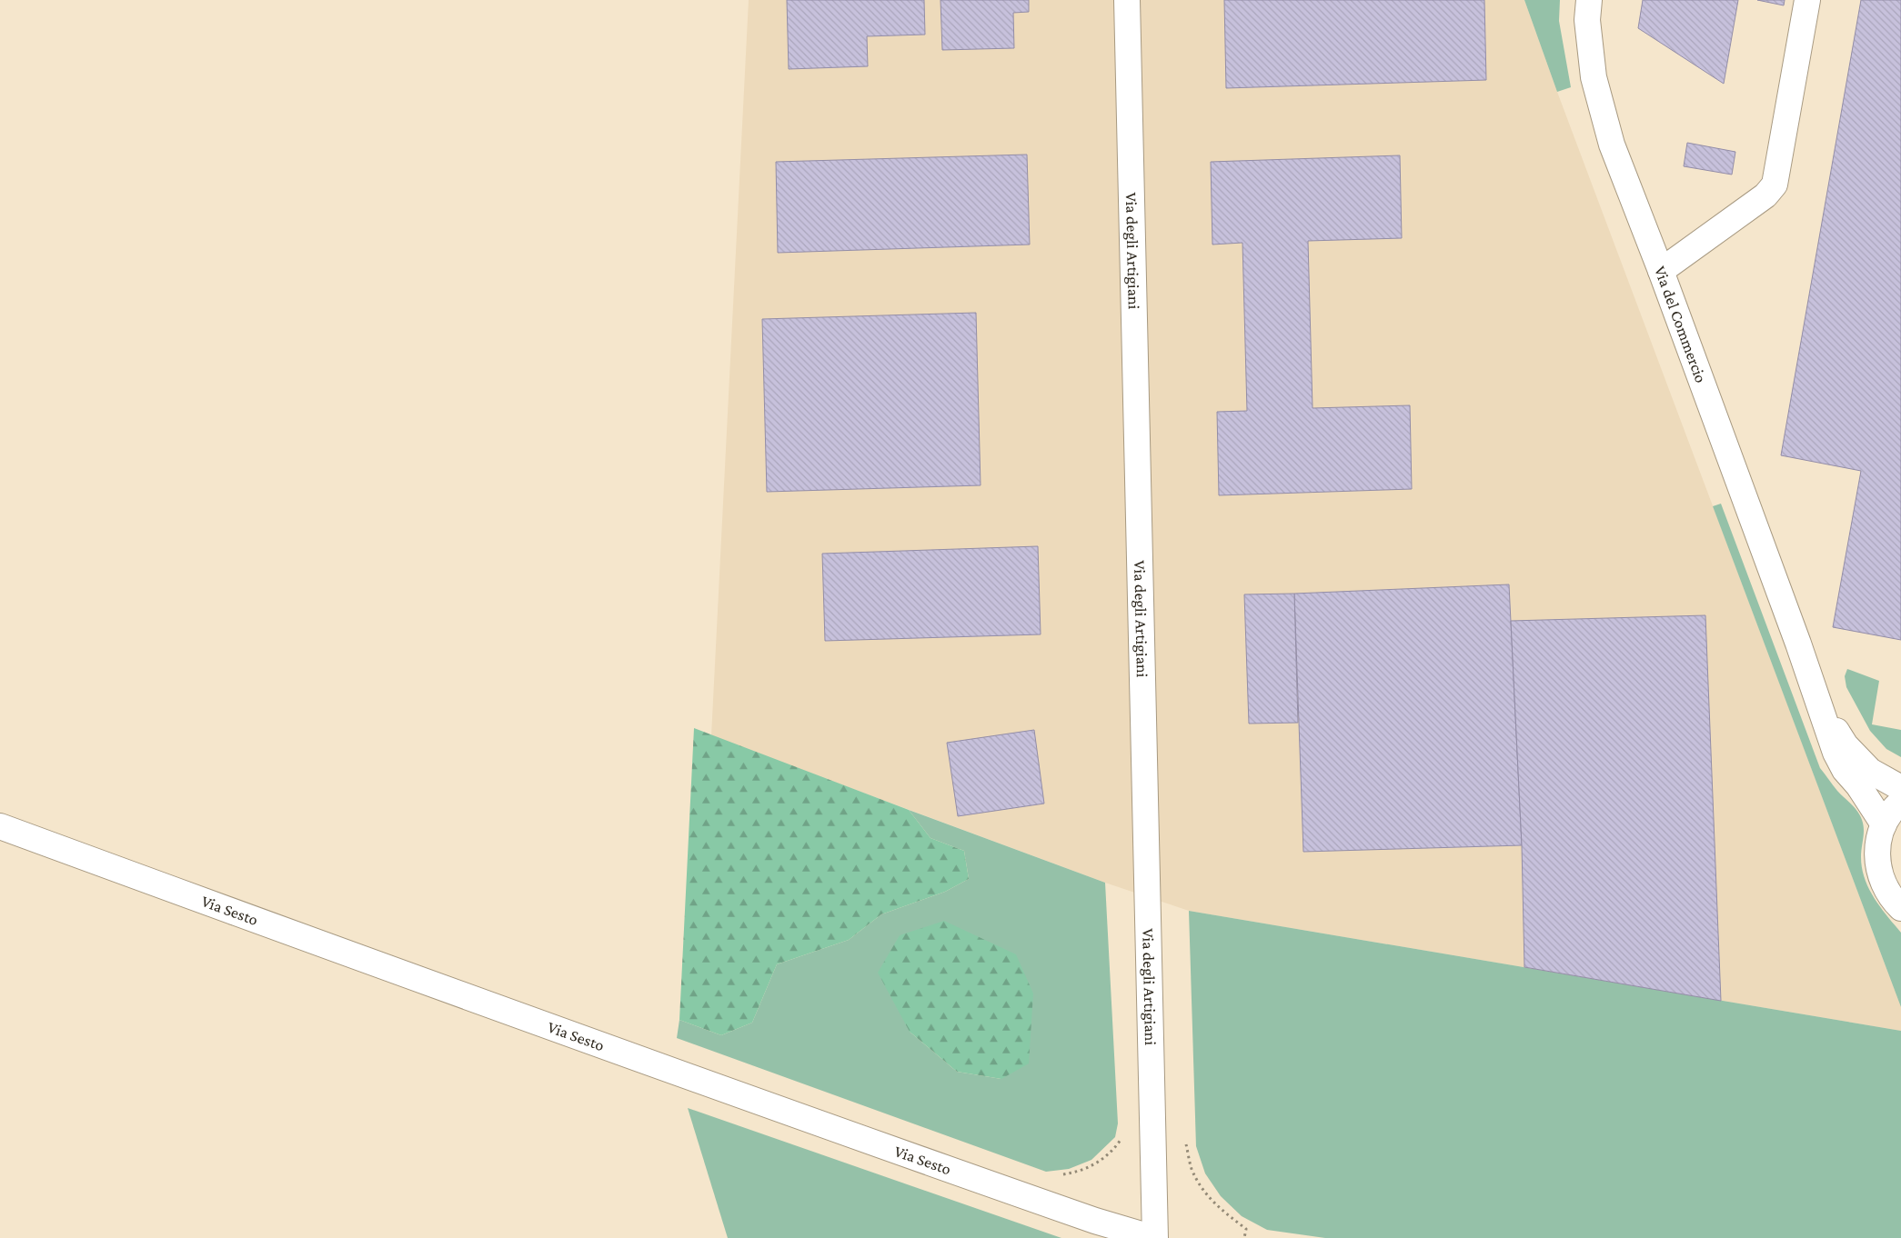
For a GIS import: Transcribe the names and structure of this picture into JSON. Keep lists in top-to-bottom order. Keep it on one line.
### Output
{"streets":{"street":["Via degli Artigiani","Via del Commercio","Via Sesto"]},"crossings":[["Via degli Artigiani","Via Sesto"]]}
